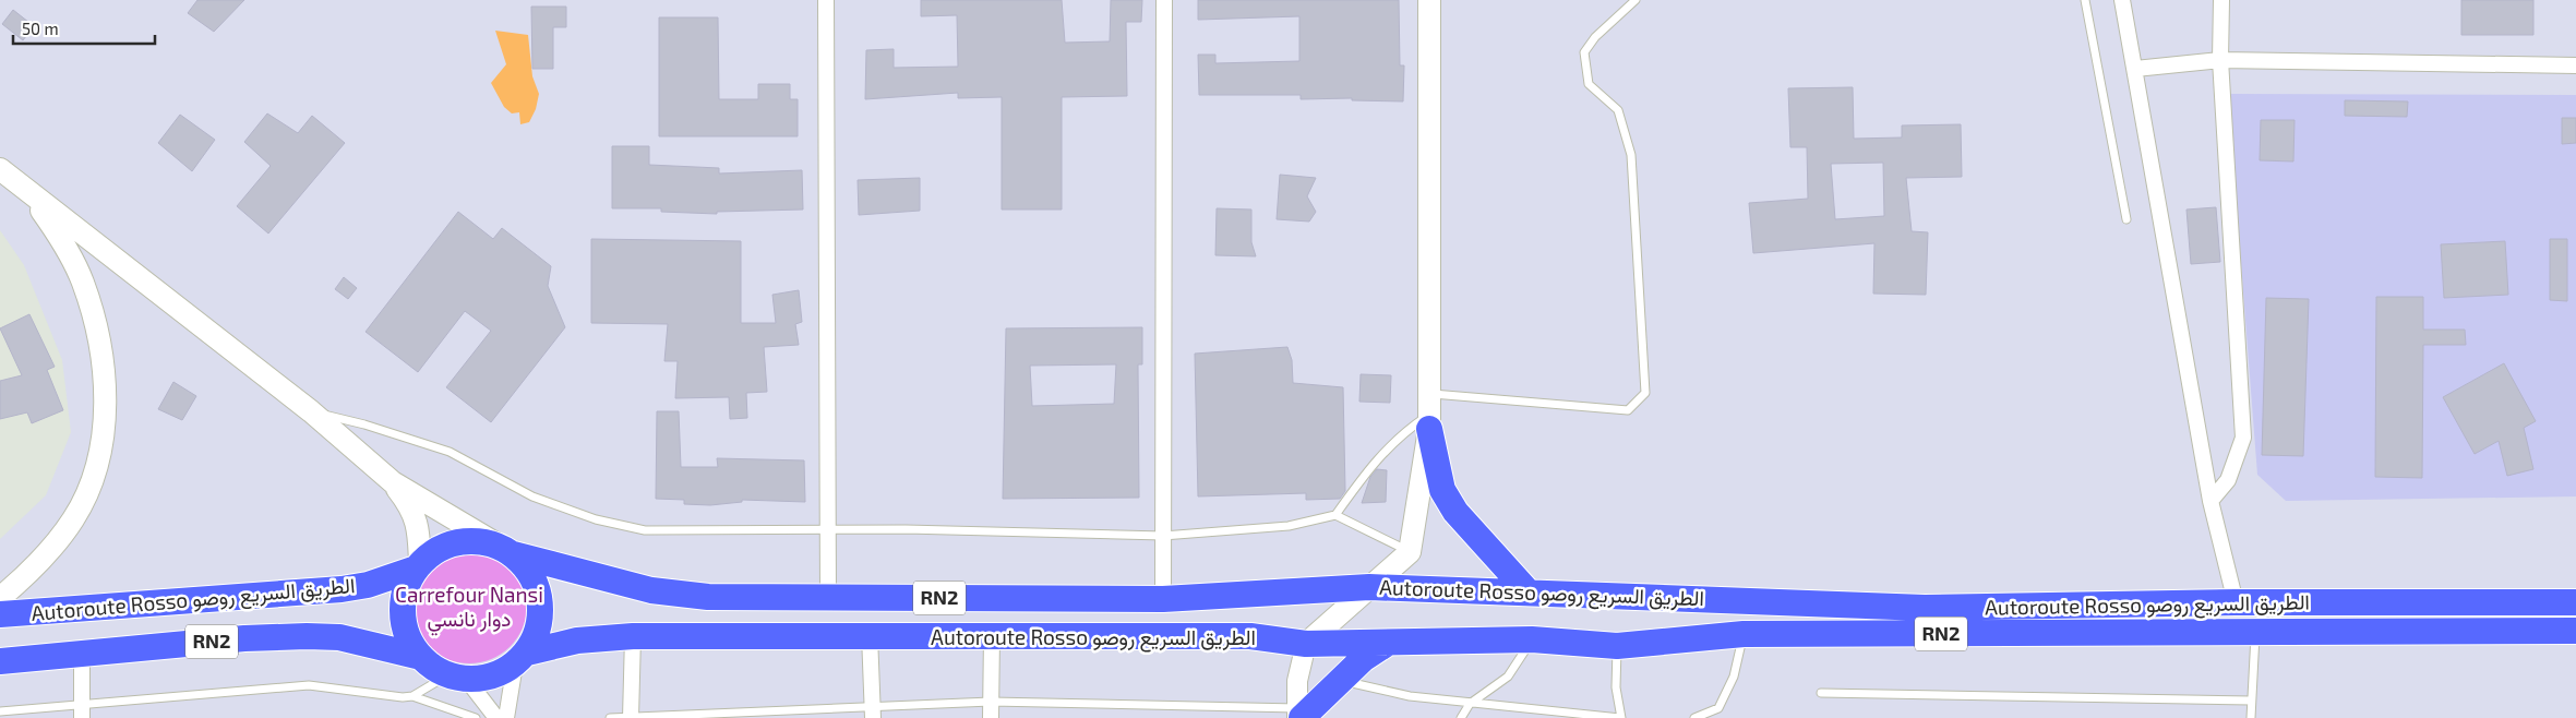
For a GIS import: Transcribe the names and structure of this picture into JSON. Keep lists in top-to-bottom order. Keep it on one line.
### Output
{"streets":{"highway":["Autoroute Rosso الطريق السريع روصو","RN2"]},"crossings":[["Autoroute Rosso الطريق السريع روصو","RN2"]],"parks":["Carrefour Nansi دوار نانسي"],"scale_bar":"50 m"}
